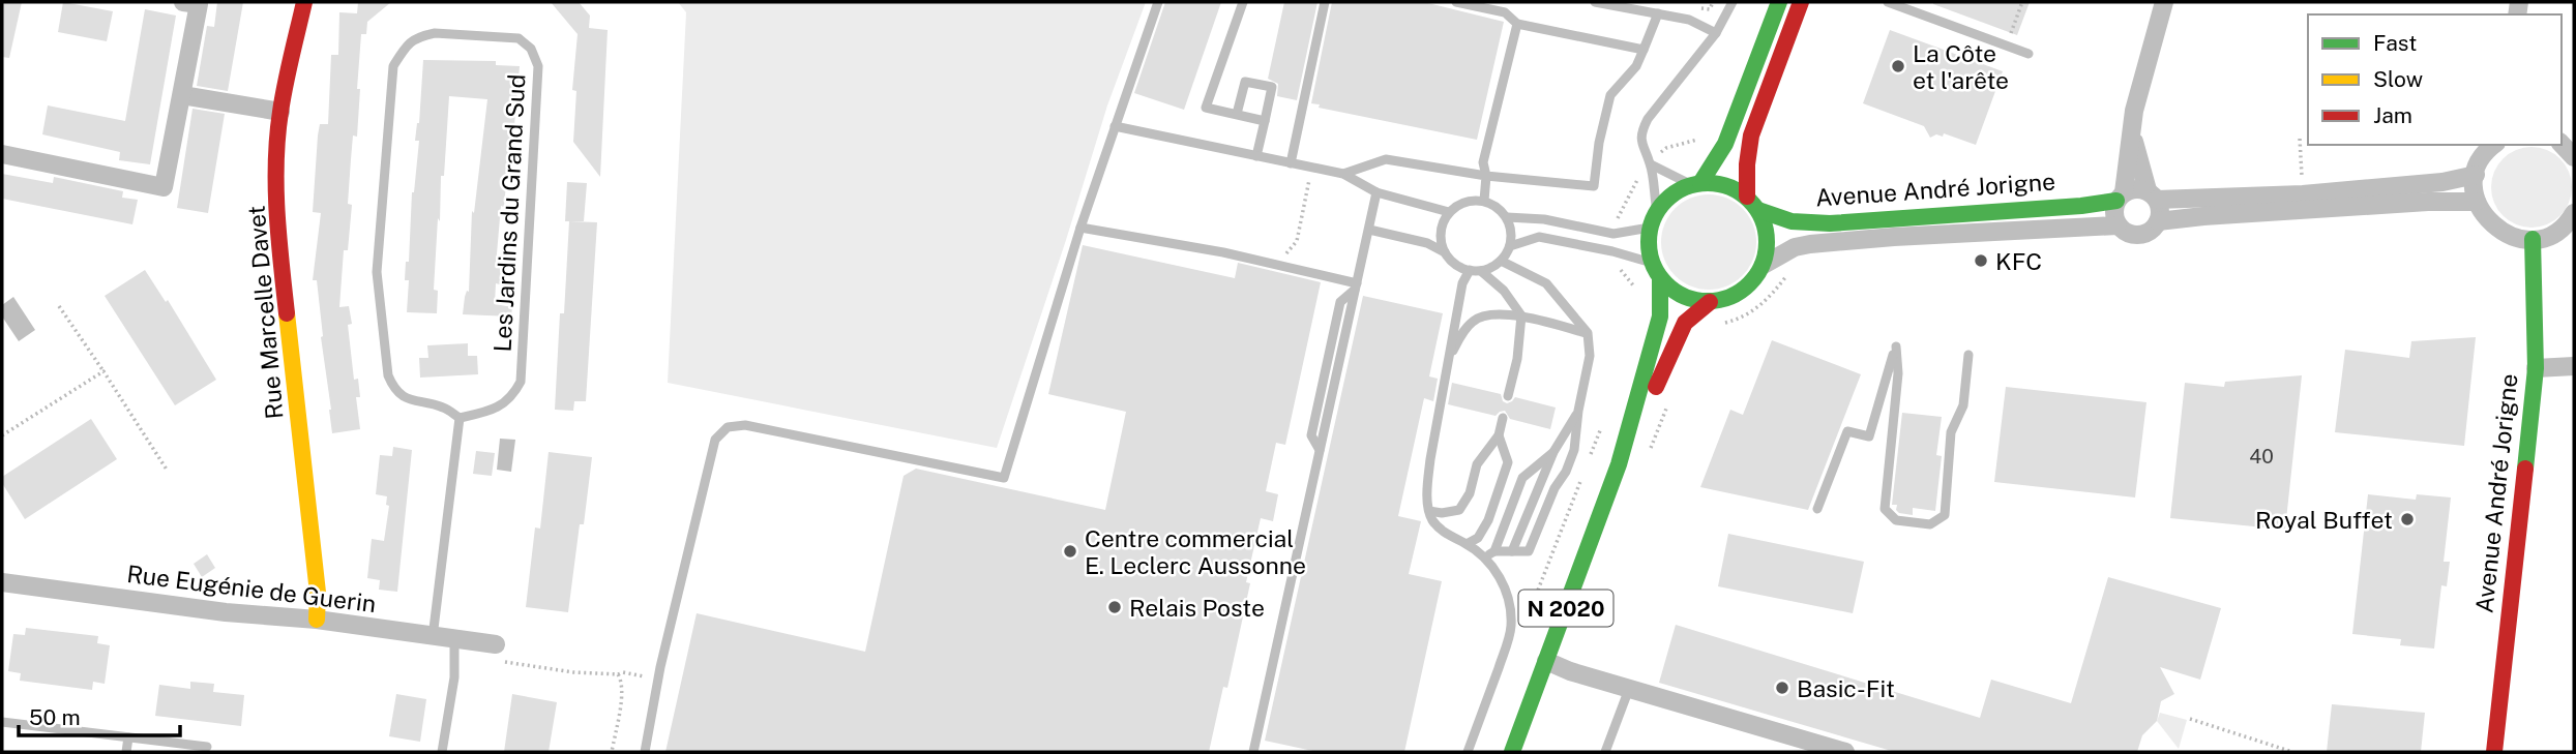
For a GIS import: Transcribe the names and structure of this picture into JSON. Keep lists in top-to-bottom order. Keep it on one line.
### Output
{"streets":{"street":["Avenue André Jorigne","Rue Marcelle Davet","Rue Eugénie de Guerin","N 2020"],"lane":["Les Jardins du Grand Sud"]},"crossings":[["Avenue André Jorigne","N 2020"],["Rue Marcelle Davet","Rue Eugénie de Guerin"]],"places":["La Côte et l'arête","KFC","Royal Buffet","Centre commercial E. Leclerc Aussonne","Relais Poste","Basic-Fit"],"house_numbers":["40"],"legend":["Fast","Slow","Jam"],"scale_bar":"50 m"}
